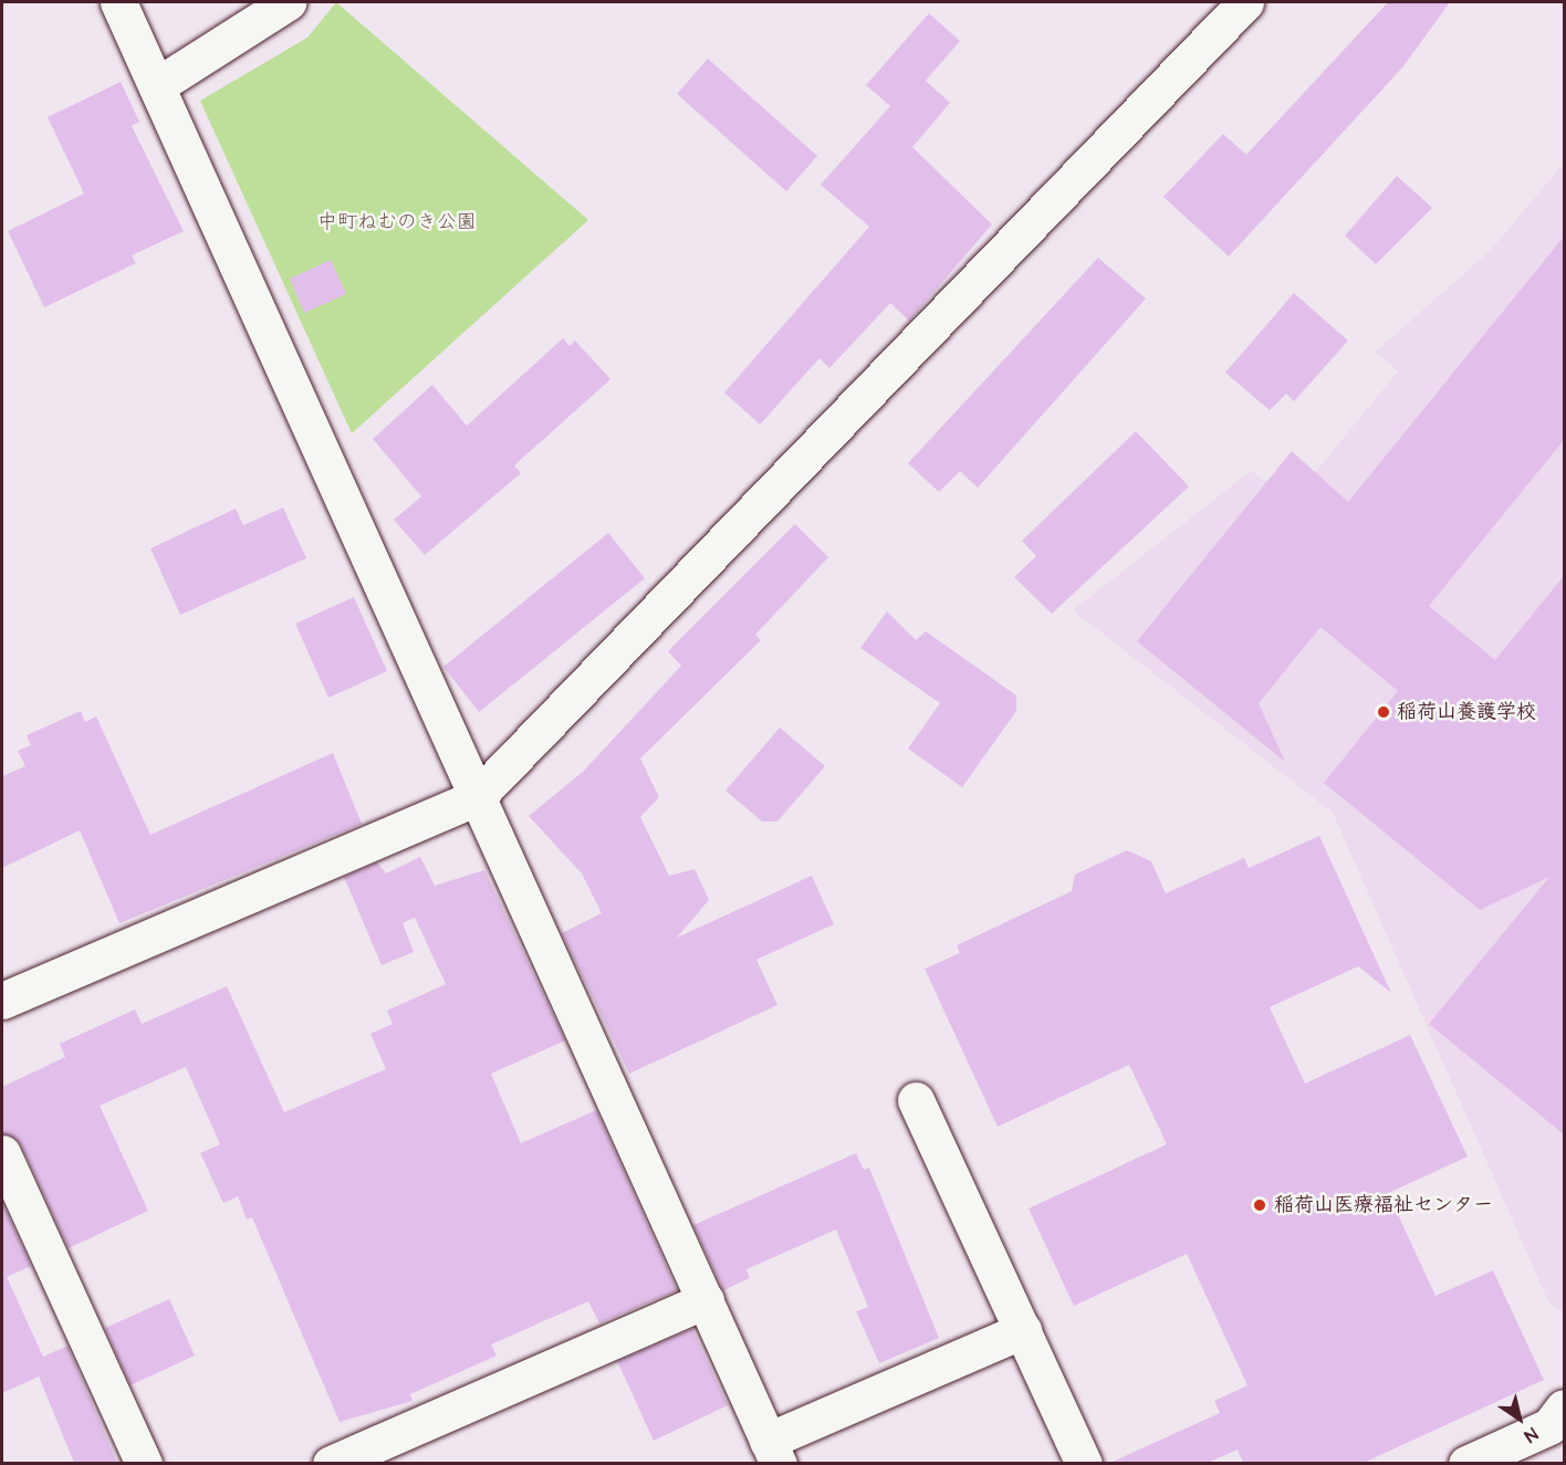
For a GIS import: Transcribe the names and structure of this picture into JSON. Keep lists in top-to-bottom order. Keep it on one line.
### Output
{"parks":["中町ねむのき公園"],"places":["稲荷山養護学校","稲荷山医療福祉センター"],"north":"bottom right"}
